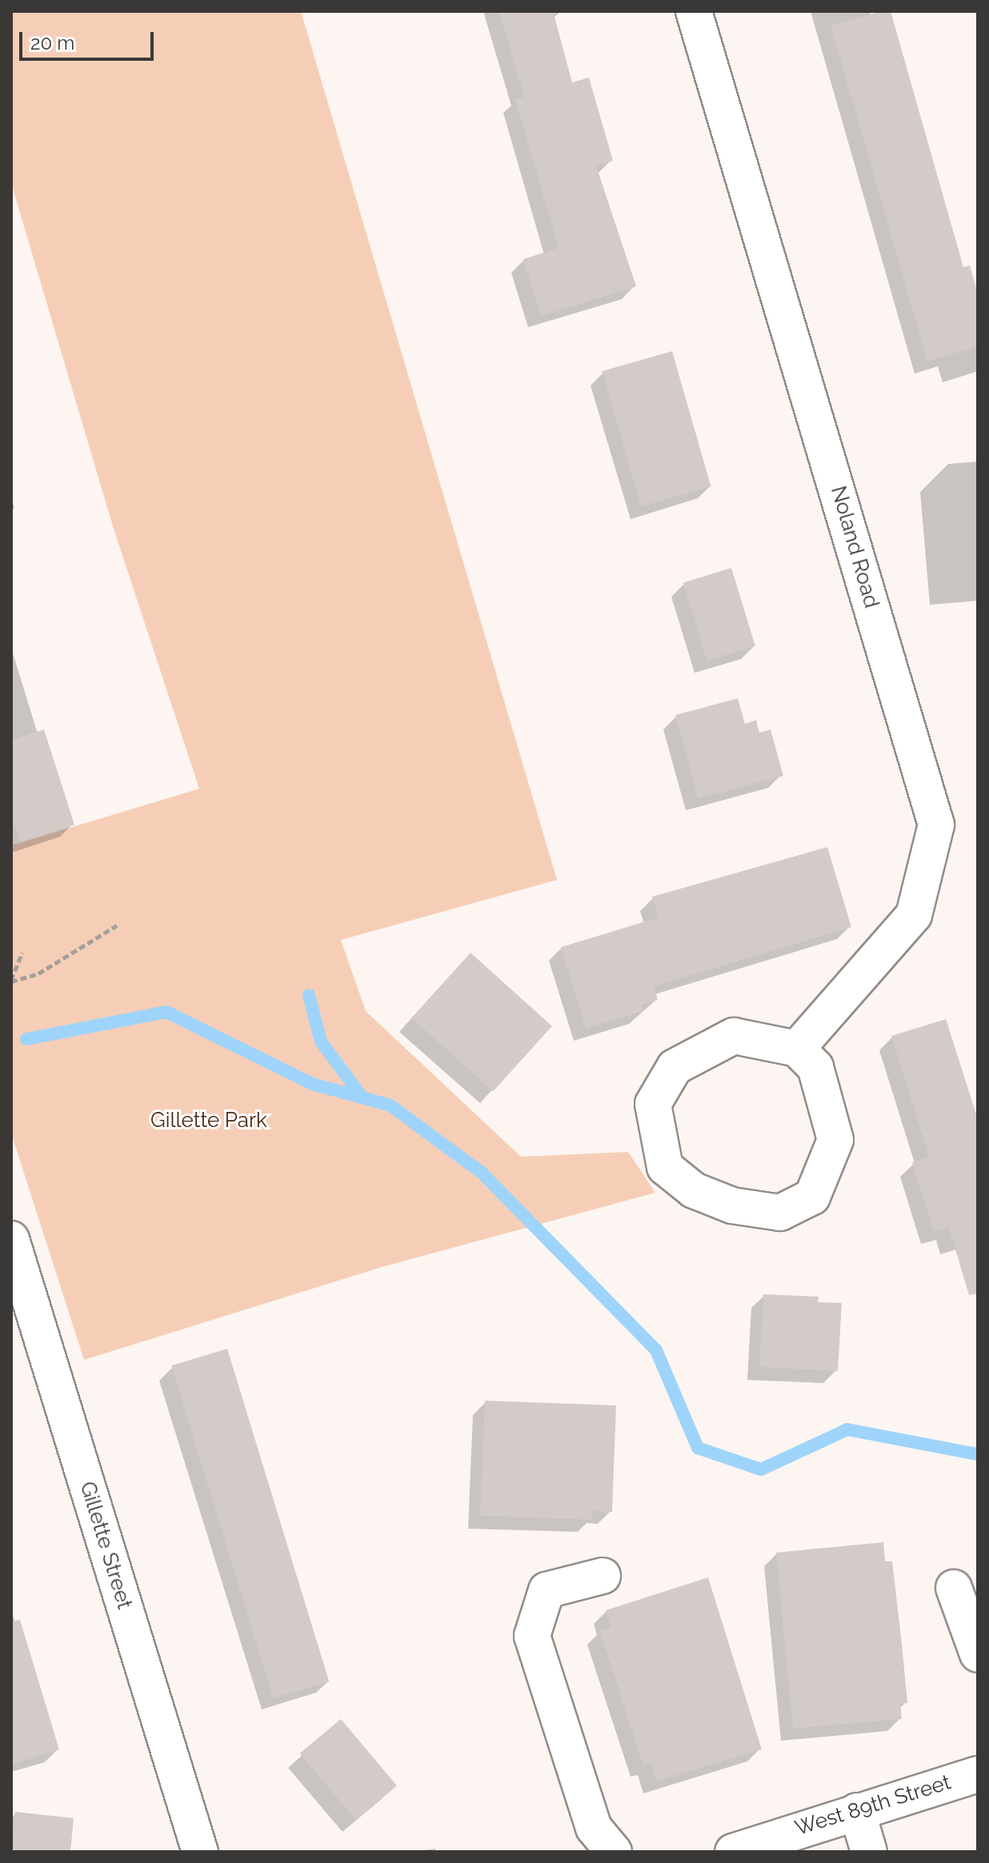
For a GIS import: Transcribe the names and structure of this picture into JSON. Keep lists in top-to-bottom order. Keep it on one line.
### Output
{"streets":{"street":["Noland Road","Gillette Street","West 89th Street"]},"parks":["Gillette Park"],"scale_bar":"20 m"}
